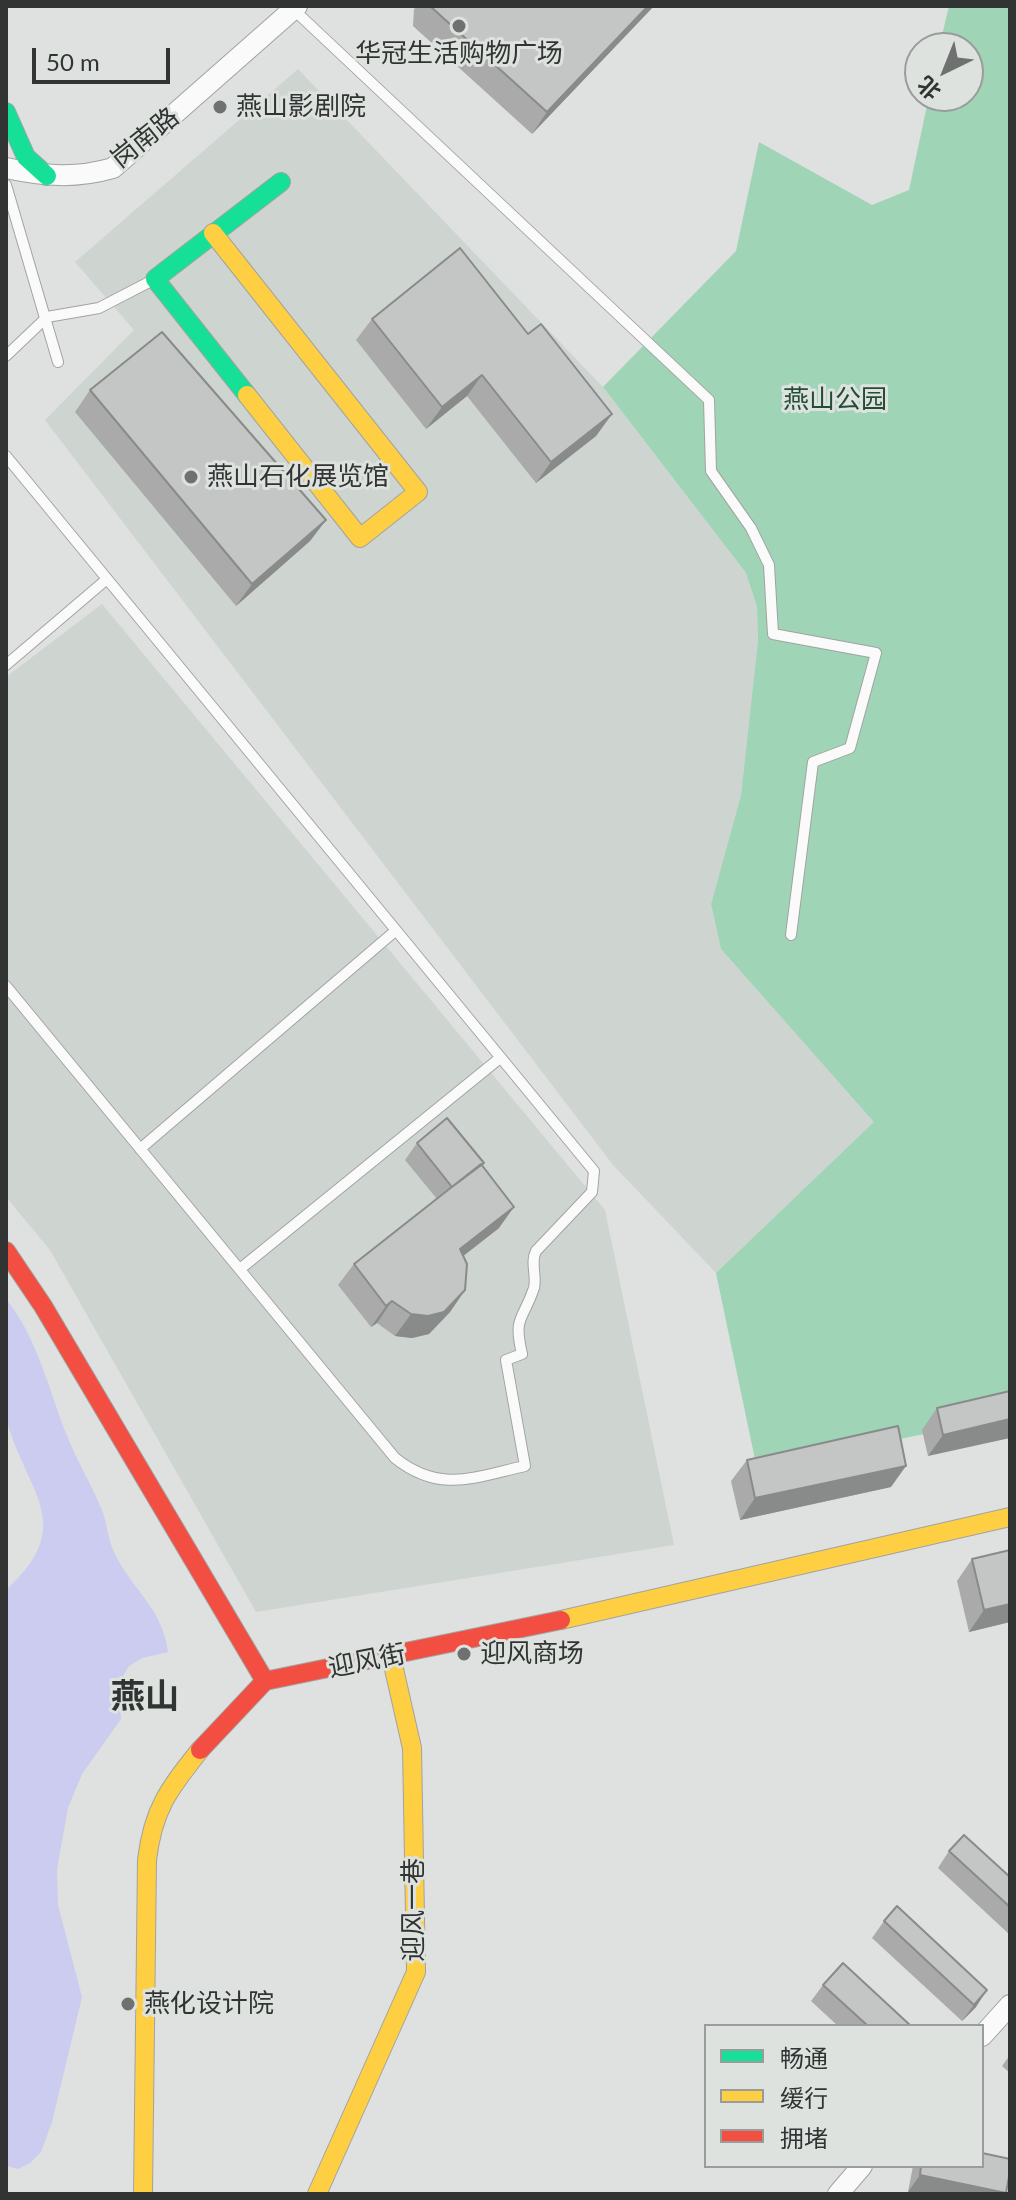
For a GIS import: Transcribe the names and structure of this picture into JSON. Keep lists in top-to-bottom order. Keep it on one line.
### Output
{"streets":{"street":["岗南路","迎风街","迎风一巷"]},"crossings":[["迎风街","迎风一巷"]],"districts":["燕山"],"parks":["燕山公园"],"places":["华冠生活购物广场","燕山影剧院","燕山石化展览馆","迎风商场","燕化设计院"],"legend":["畅通","缓行","拥堵"],"scale_bar":"50 m","north":"bottom left"}
